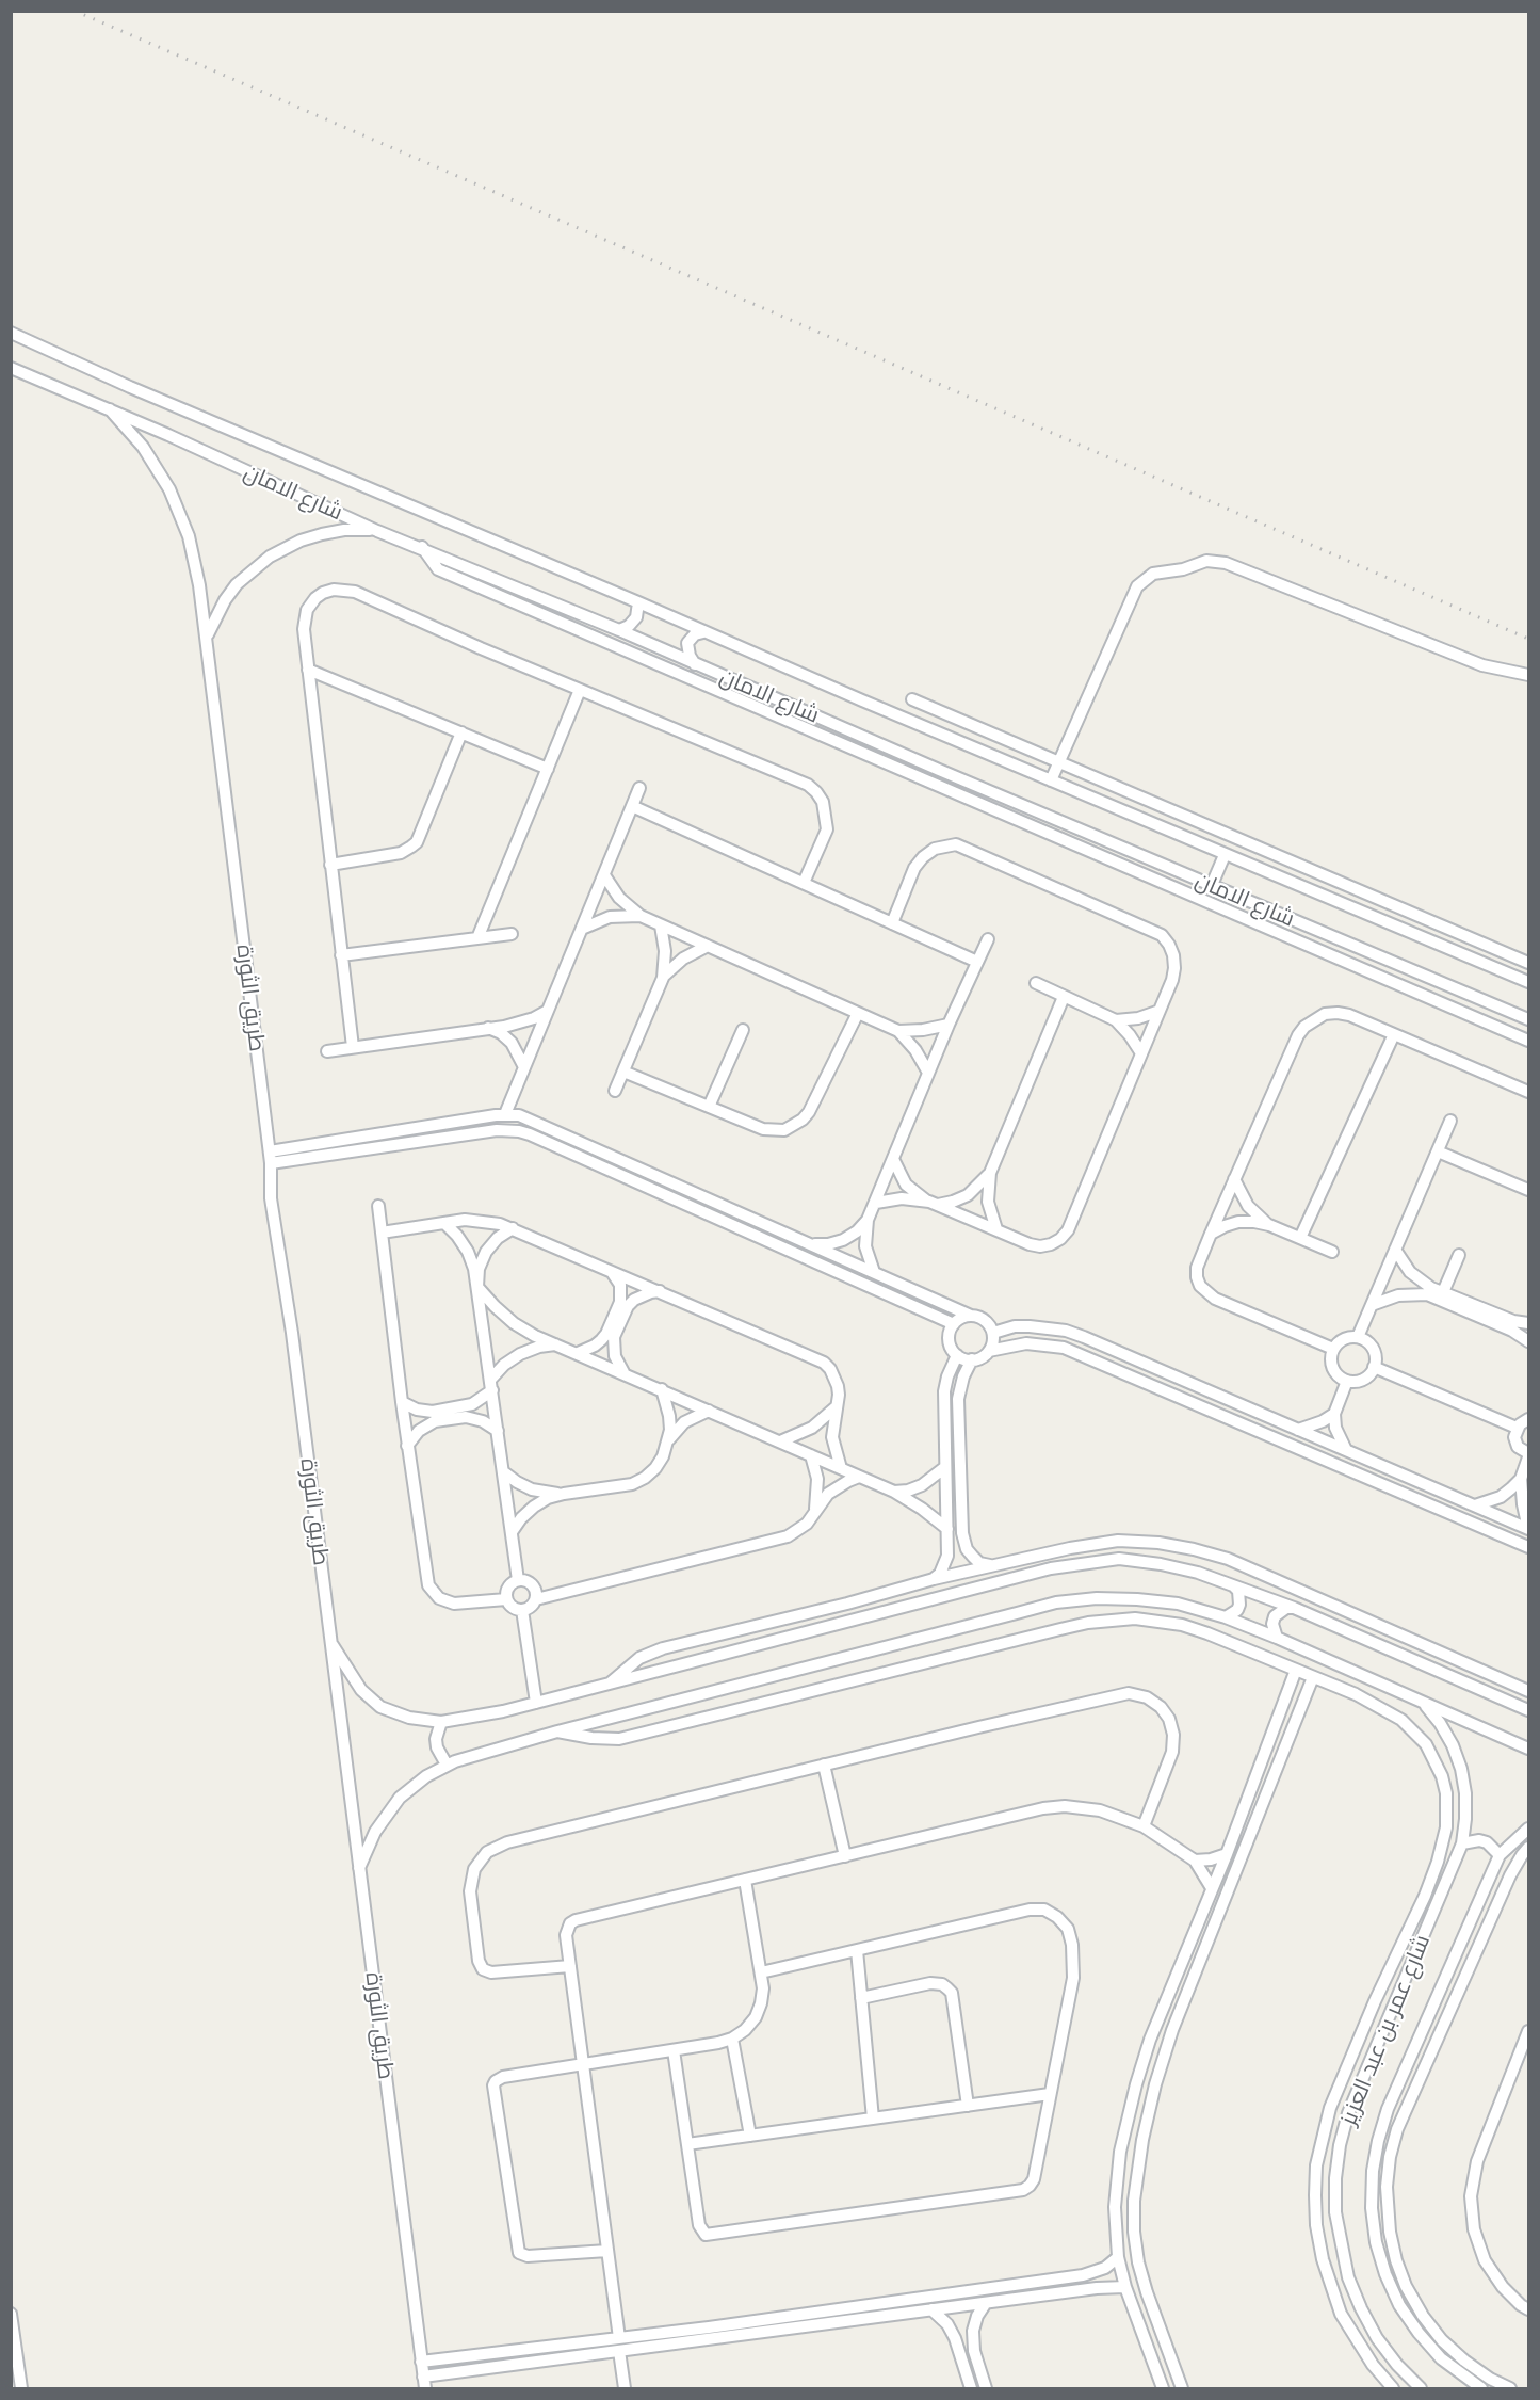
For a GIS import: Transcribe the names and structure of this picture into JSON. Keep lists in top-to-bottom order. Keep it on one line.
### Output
{"streets":{"street":["شارع الامان","طريق الثورة","شارع عمر بن عبد العزيز"]},"crossings":[["شارع الامان","طريق الثورة"]]}
